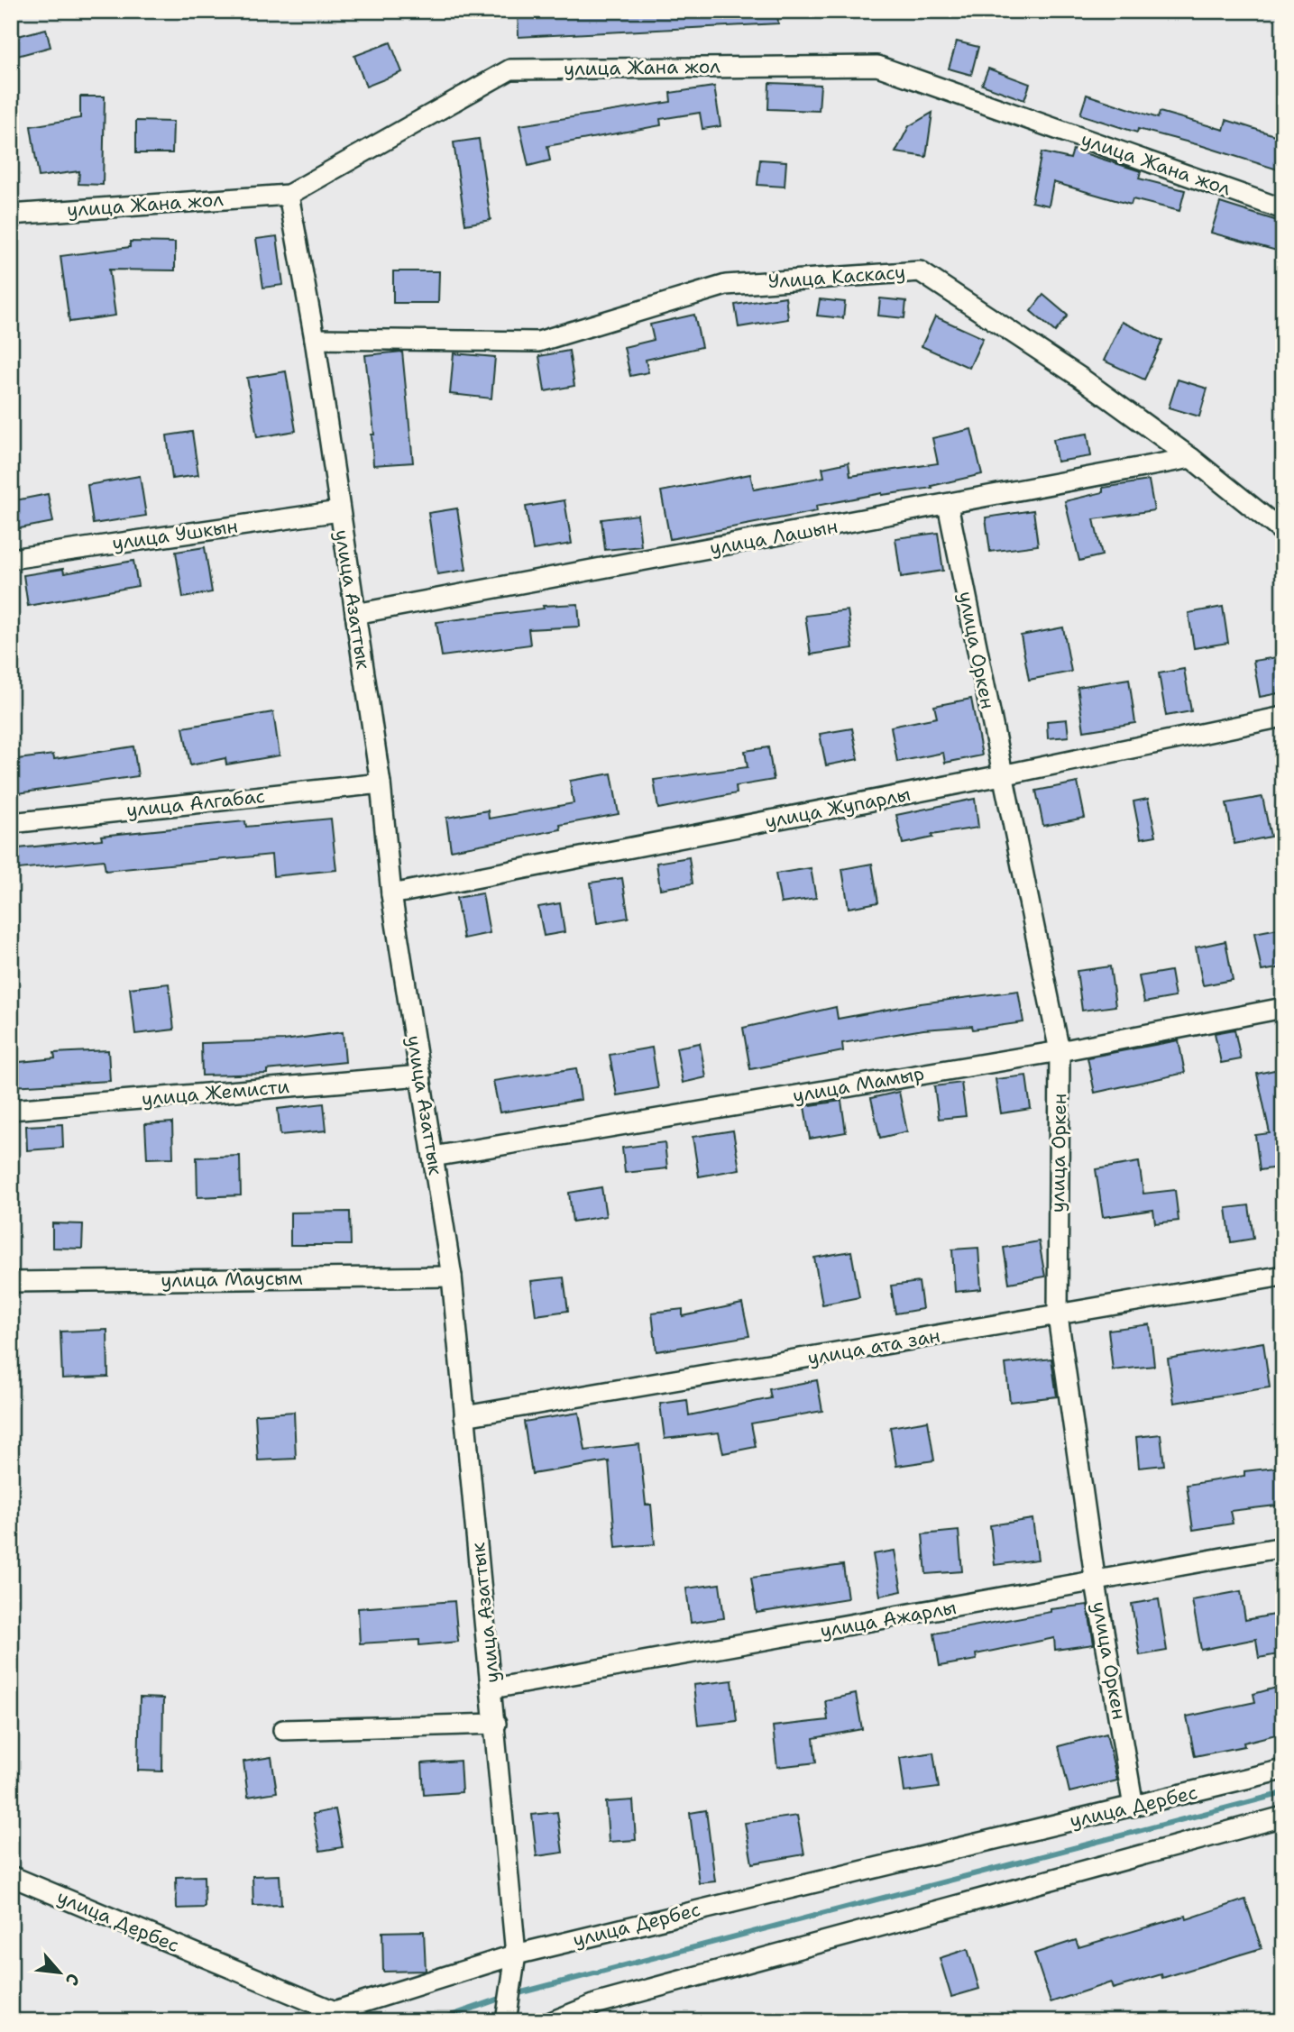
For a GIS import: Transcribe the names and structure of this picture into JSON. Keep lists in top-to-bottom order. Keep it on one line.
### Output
{"streets":{"street":["улица Жана жол","Улица Каскасу","улица Ушкын","улица Лашын","улица Азаттык","улица Оркен","улица Алгабас","улица Жупарлы","улица Мамыр","улица Жемисти","улица Маусым","улица ата зан","улица Ажарлы","улица Дербес"]},"crossings":[["улица Жана жол","улица Азаттык"],["Улица Каскасу","улица Лашын"],["Улица Каскасу","улица Азаттык"],["улица Ушкын","улица Азаттык"],["улица Лашын","улица Азаттык"],["улица Лашын","улица Оркен"],["улица Азаттык","улица Алгабас"],["улица Азаттык","улица Жупарлы"],["улица Азаттык","улица Мамыр"],["улица Азаттык","улица Жемисти"],["улица Азаттык","улица Маусым"],["улица Азаттык","улица ата зан"],["улица Азаттык","улица Ажарлы"],["улица Азаттык","улица Дербес"],["улица Оркен","улица Жупарлы"],["улица Оркен","улица Мамыр"],["улица Оркен","улица ата зан"],["улица Оркен","улица Ажарлы"],["улица Оркен","улица Дербес"]],"north":"bottom right"}
